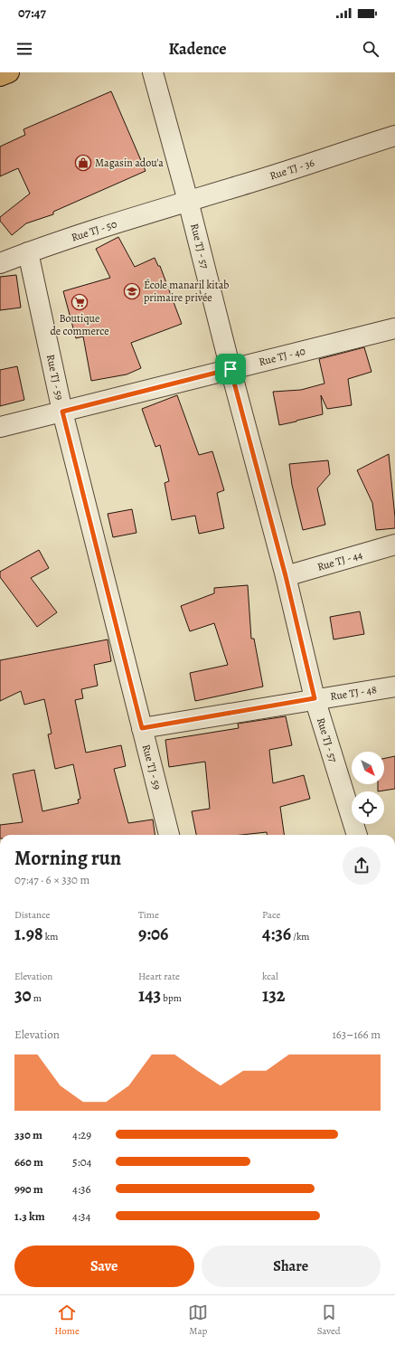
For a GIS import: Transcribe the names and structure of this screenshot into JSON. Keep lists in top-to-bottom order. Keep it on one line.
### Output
{"streets":{"street":["Rue TJ - 36","Rue TJ - 50","Rue TJ - 57","Rue TJ - 40","Rue TJ - 59","Rue TJ - 44","Rue TJ - 48"]},"crossings":[["Rue TJ - 36","Rue TJ - 50"],["Rue TJ - 36","Rue TJ - 57"],["Rue TJ - 50","Rue TJ - 57"],["Rue TJ - 50","Rue TJ - 59"],["Rue TJ - 57","Rue TJ - 40"],["Rue TJ - 57","Rue TJ - 44"],["Rue TJ - 57","Rue TJ - 48"],["Rue TJ - 40","Rue TJ - 59"],["Rue TJ - 59","Rue TJ - 48"]],"places":{"shop":["Magasin adou'a"],"school or university":["École manaril kitab primaire privée"],"supermarket":["Boutique de commerce"]},"north":"bottom right","page":{"status":"07:47","header":"Kadence","heading":["Morning run","07:47 · 6 × 330 m"],"stats":[["Distance","1.98 km"],["Time","9:06"],["Pace","4:36 /km"],["Elevation","30 m"],["Heart rate","143 bpm"],["kcal","132"]],"chart":["Elevation","163–166 m"],"list":[{"name":"330 m","note":"4:29"},{"name":"660 m","note":"5:04"},{"name":"990 m","note":"4:36"},{"name":"1.3 km","note":"4:34"}],"buttons":["Save","Share"],"tabs":["Home","Map","Saved"]}}
